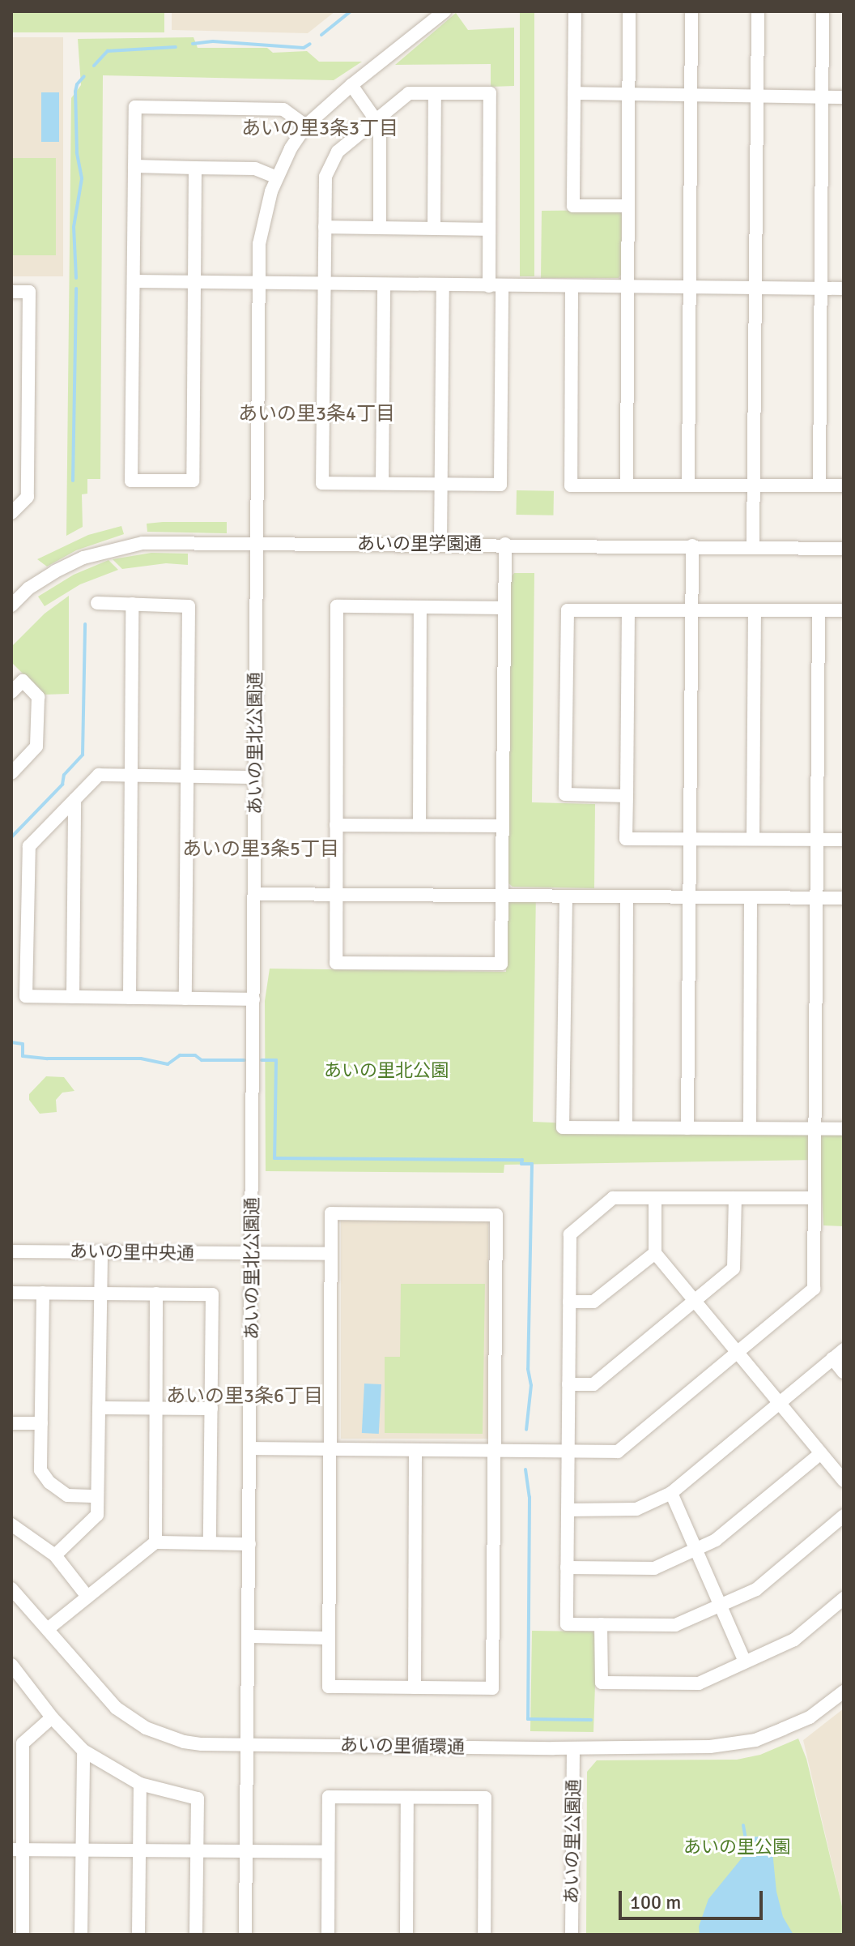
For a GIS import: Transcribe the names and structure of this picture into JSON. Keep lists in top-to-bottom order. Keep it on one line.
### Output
{"streets":{"street":["あいの里学園通","あいの里北公園通","あいの里中央通","あいの里循環通","あいの里公園通"]},"crossings":[["あいの里学園通","あいの里北公園通"],["あいの里北公園通","あいの里中央通"],["あいの里北公園通","あいの里循環通"],["あいの里循環通","あいの里公園通"]],"districts":["あいの里3条3丁目","あいの里3条4丁目","あいの里3条5丁目","あいの里3条6丁目"],"parks":["あいの里北公園","あいの里公園"],"scale_bar":"100 m"}
